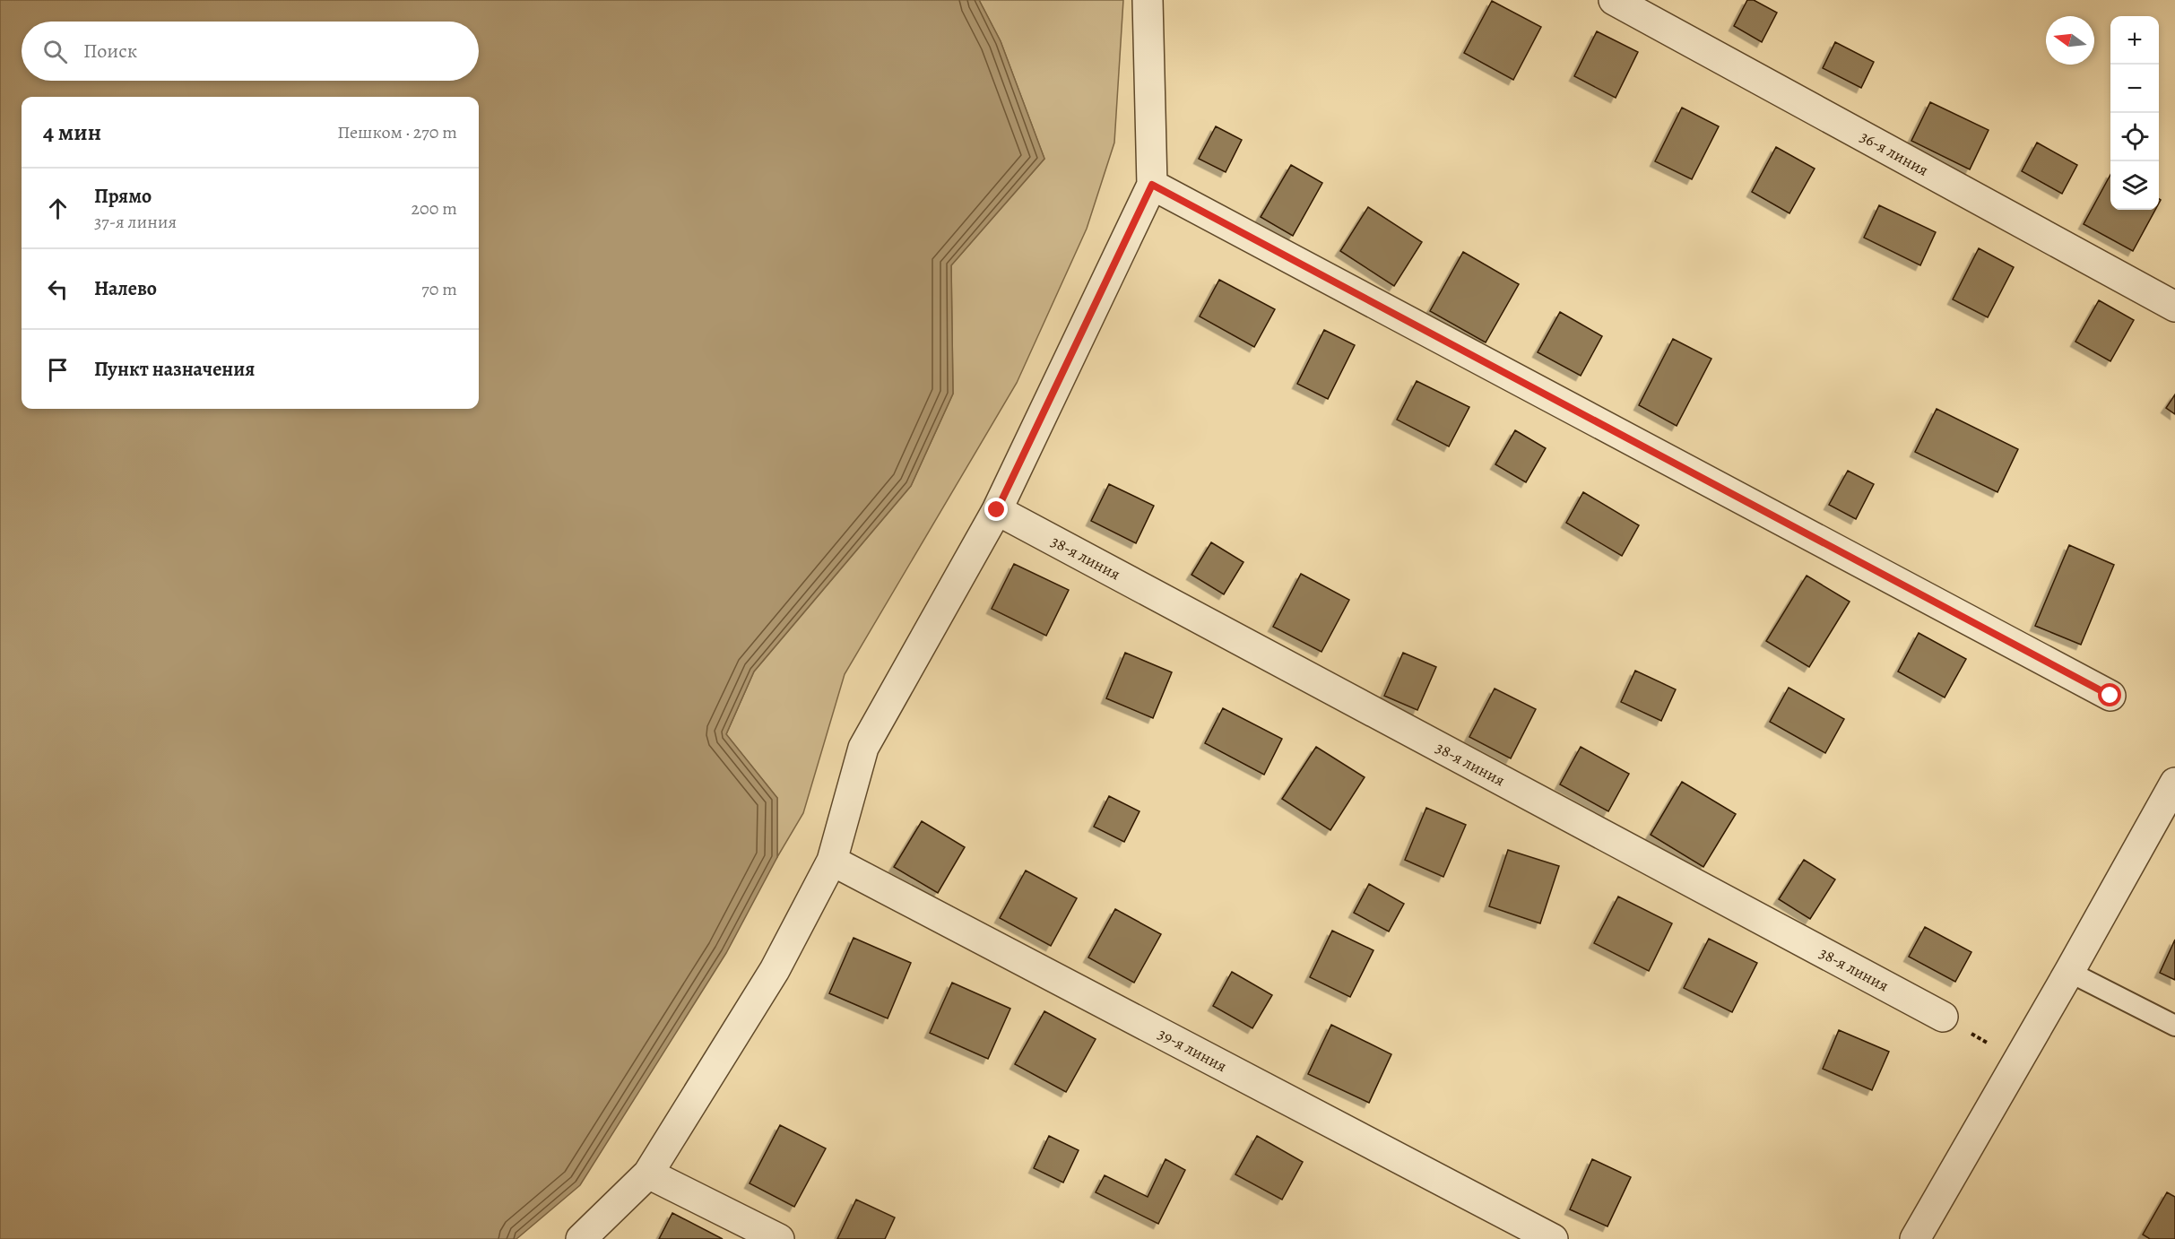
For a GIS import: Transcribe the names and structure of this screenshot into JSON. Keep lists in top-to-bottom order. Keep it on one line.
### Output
{"streets":{"street":["36-я линия","38-я линия","39-я линия"]},"north":"left","page":{"map_buttons":["+","−"],"search":"Поиск","heading":["4 мин","Пешком · 270 m"],"list":[["Прямо","37-я линия","200 m"],["Налево","70 m"],"Пункт назначения"]}}
